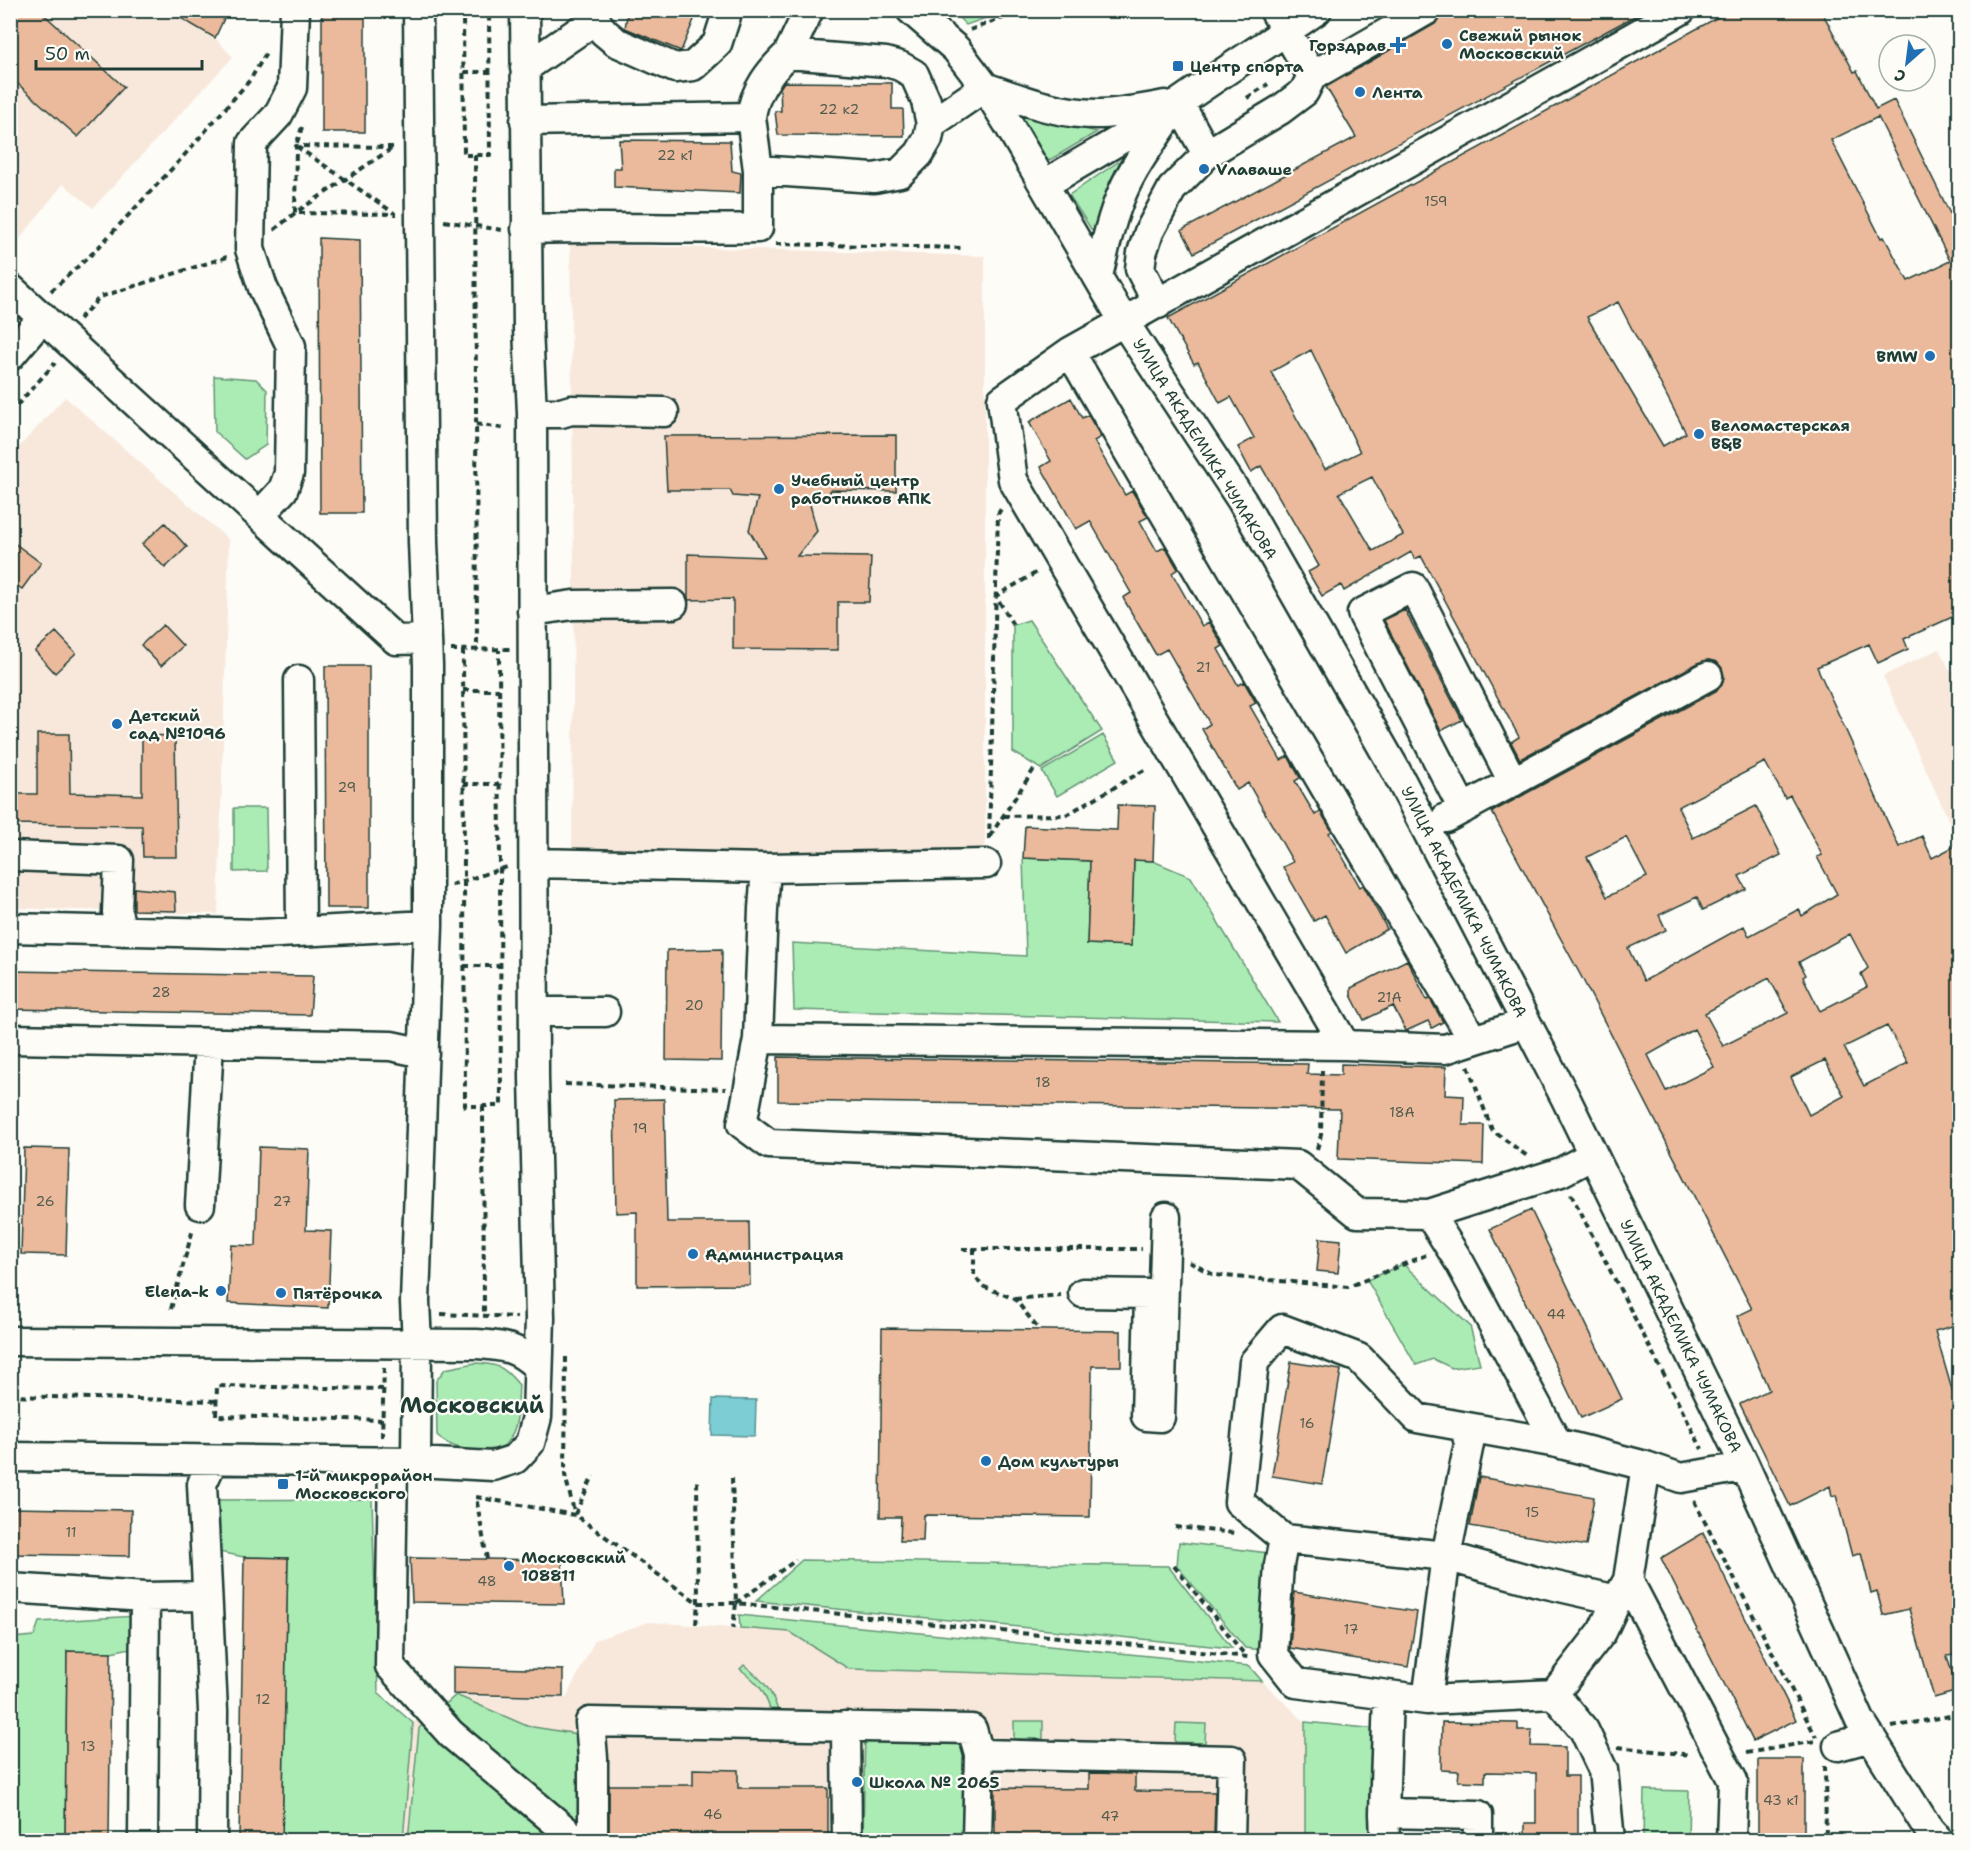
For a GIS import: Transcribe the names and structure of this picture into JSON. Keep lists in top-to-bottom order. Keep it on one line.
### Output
{"streets":{"street":["УЛИЦА АКАДЕМИКА ЧУМАКОВА"]},"districts":["Московский"],"places":{"other":["Свежий рынок Московский","Лента","Vлаваше","BMW","Веломастерская B&B","Учебный центр работников АПК","Детский сад №1096","Администрация","Elena-k","Пятёрочка","Дом культуры","Московский 108811","Школа № 2065"],"health":["Горздрав"],"transit":["Центр спорта","1-й микрорайон Московского"]},"house_numbers":["22 к2","22 к1","159","21","29","28","21А","20","18","18А","19","26","27","44","16","15","11","48","17","12","13","43 к1","46","47"],"scale_bar":"50 m","north":"bottom left"}
